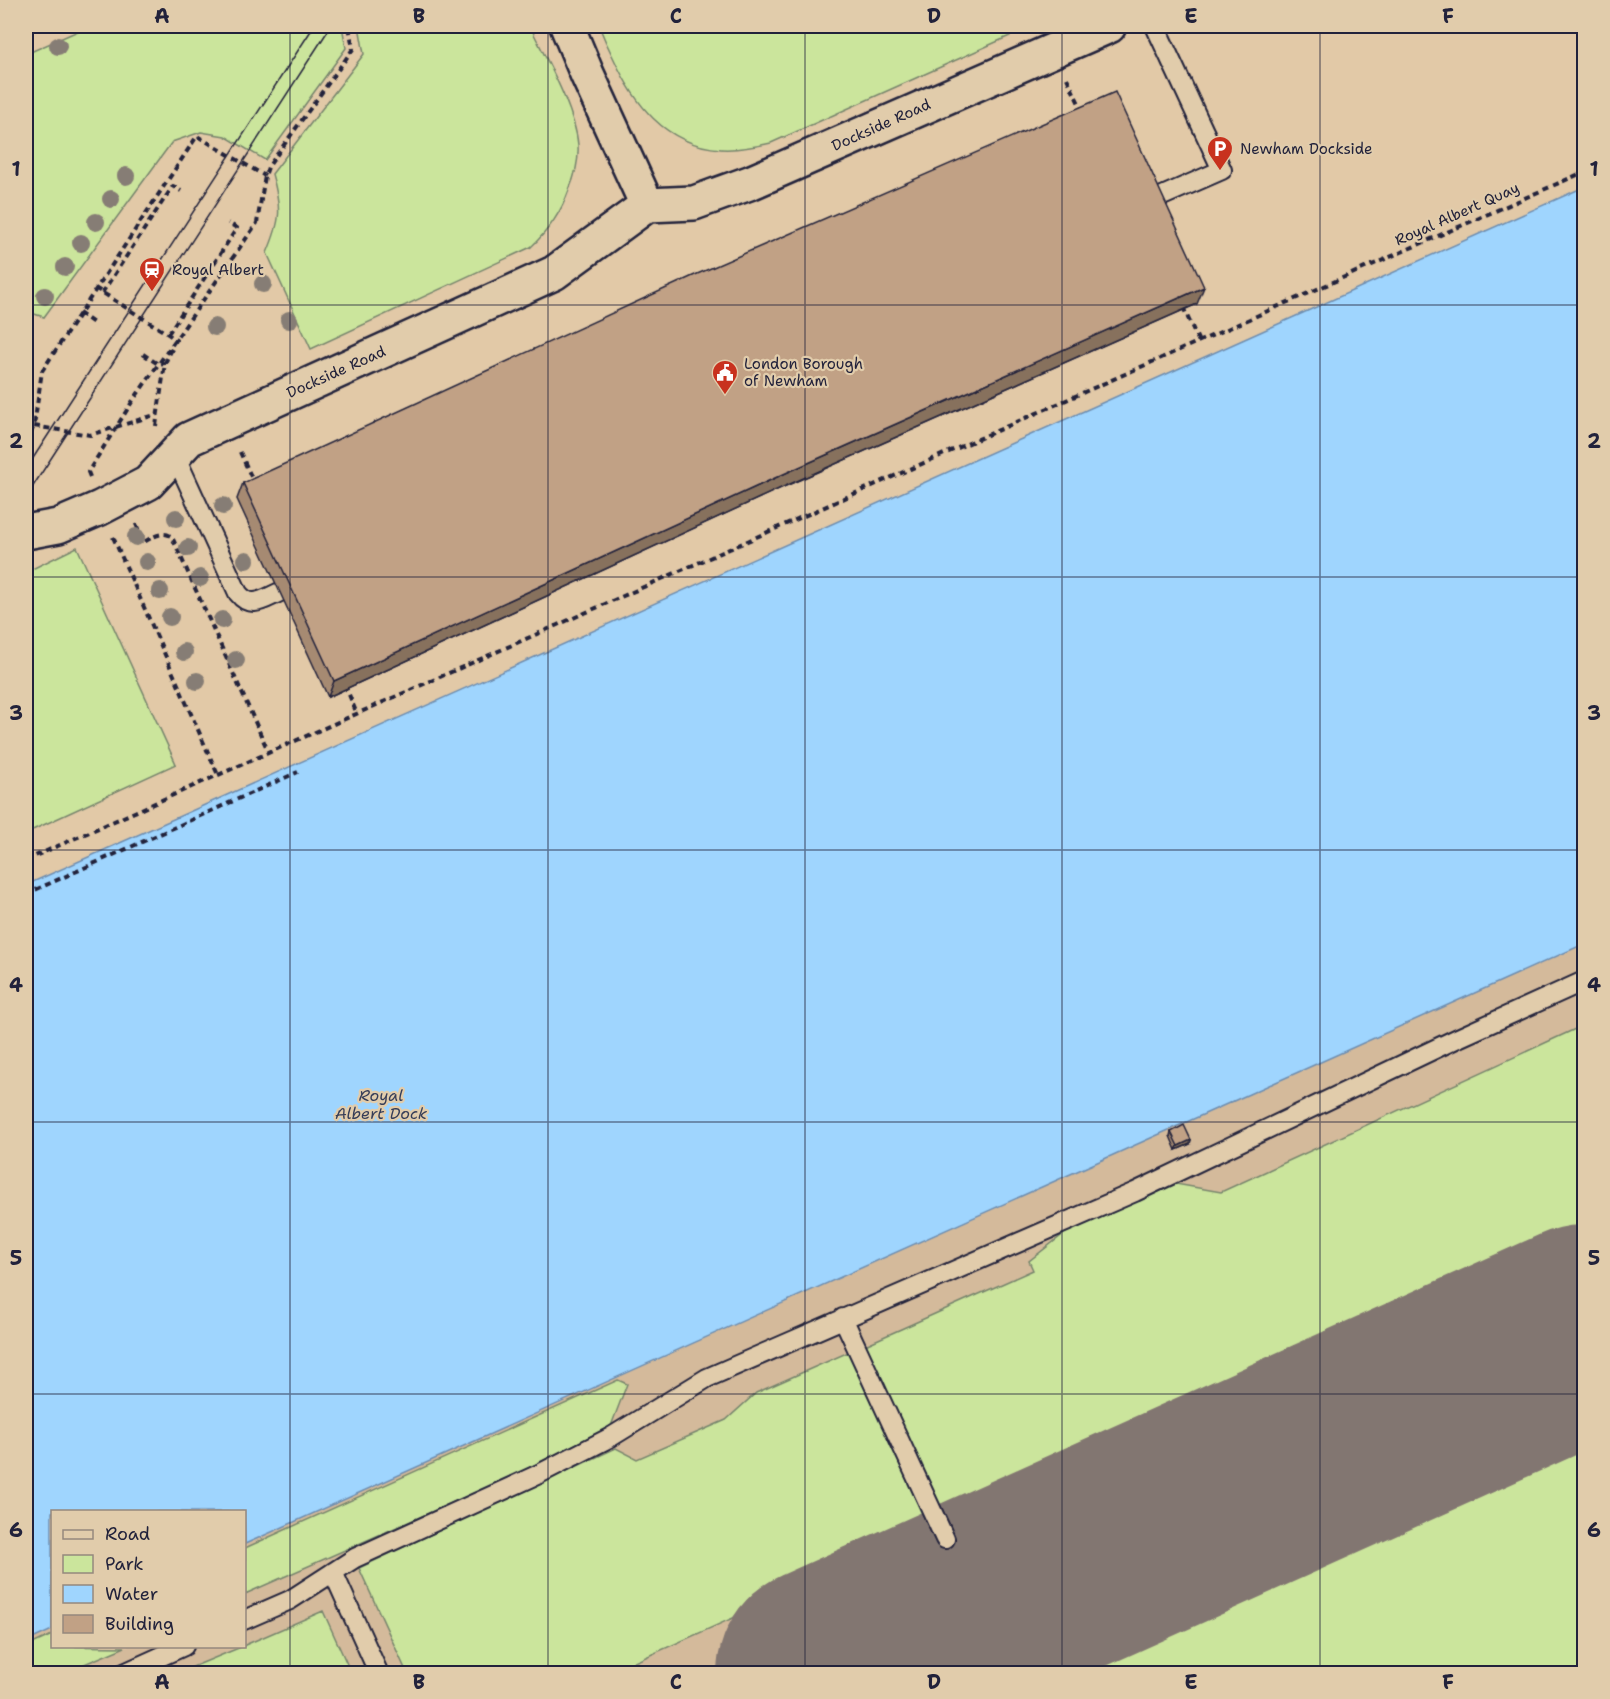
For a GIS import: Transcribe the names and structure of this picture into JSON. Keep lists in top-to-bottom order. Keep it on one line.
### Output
{"streets":{"street":["Dockside Road"],"path":["Royal Albert Quay"]},"water":["Royal Albert Dock"],"places":{"parking":["Newham Dockside"],"station":["Royal Albert"],"public building":["London Borough of Newham"]},"legend":["Road","Park","Water","Building"],"grid":{"columns":["A","B","C","D","E","F"],"rows":["1","2","3","4","5","6"]}}
